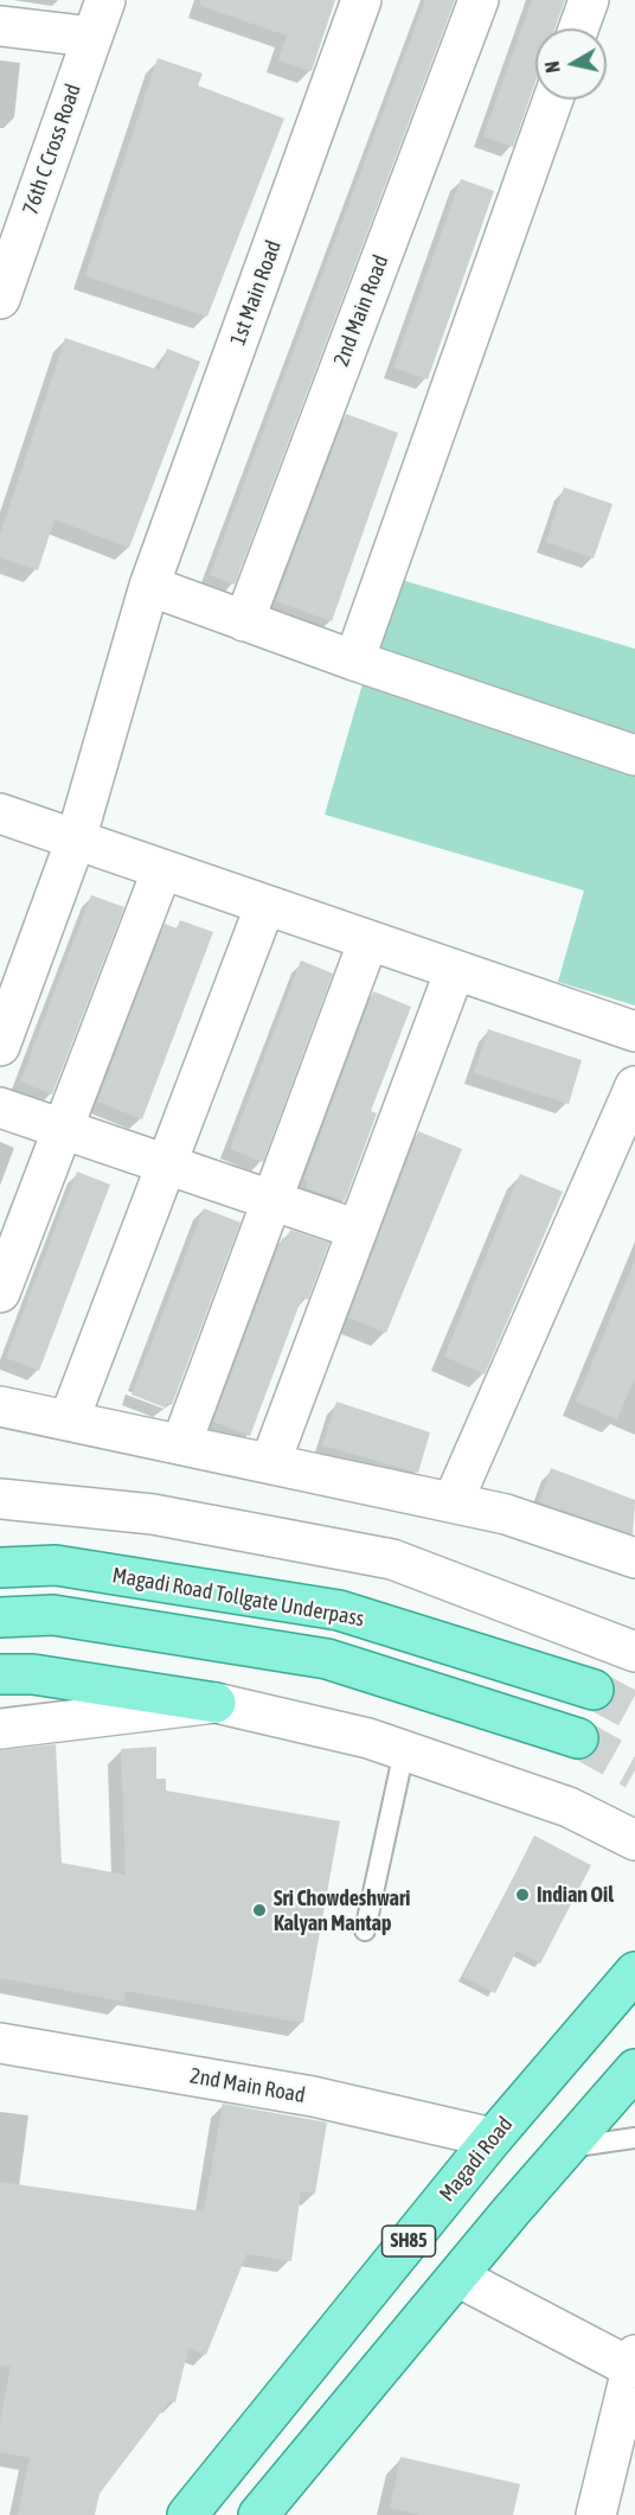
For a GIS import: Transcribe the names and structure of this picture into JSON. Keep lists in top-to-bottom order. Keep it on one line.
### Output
{"streets":{"main road":["Magadi Road Tollgate Underpass","Magadi Road","SH85"],"street":["76th C Cross Road","1st Main Road","2nd Main Road"]},"crossings":[["2nd Main Road","Magadi Road"]],"places":["Indian Oil","Sri Chowdeshwari Kalyan Mantap"],"north":"left"}
